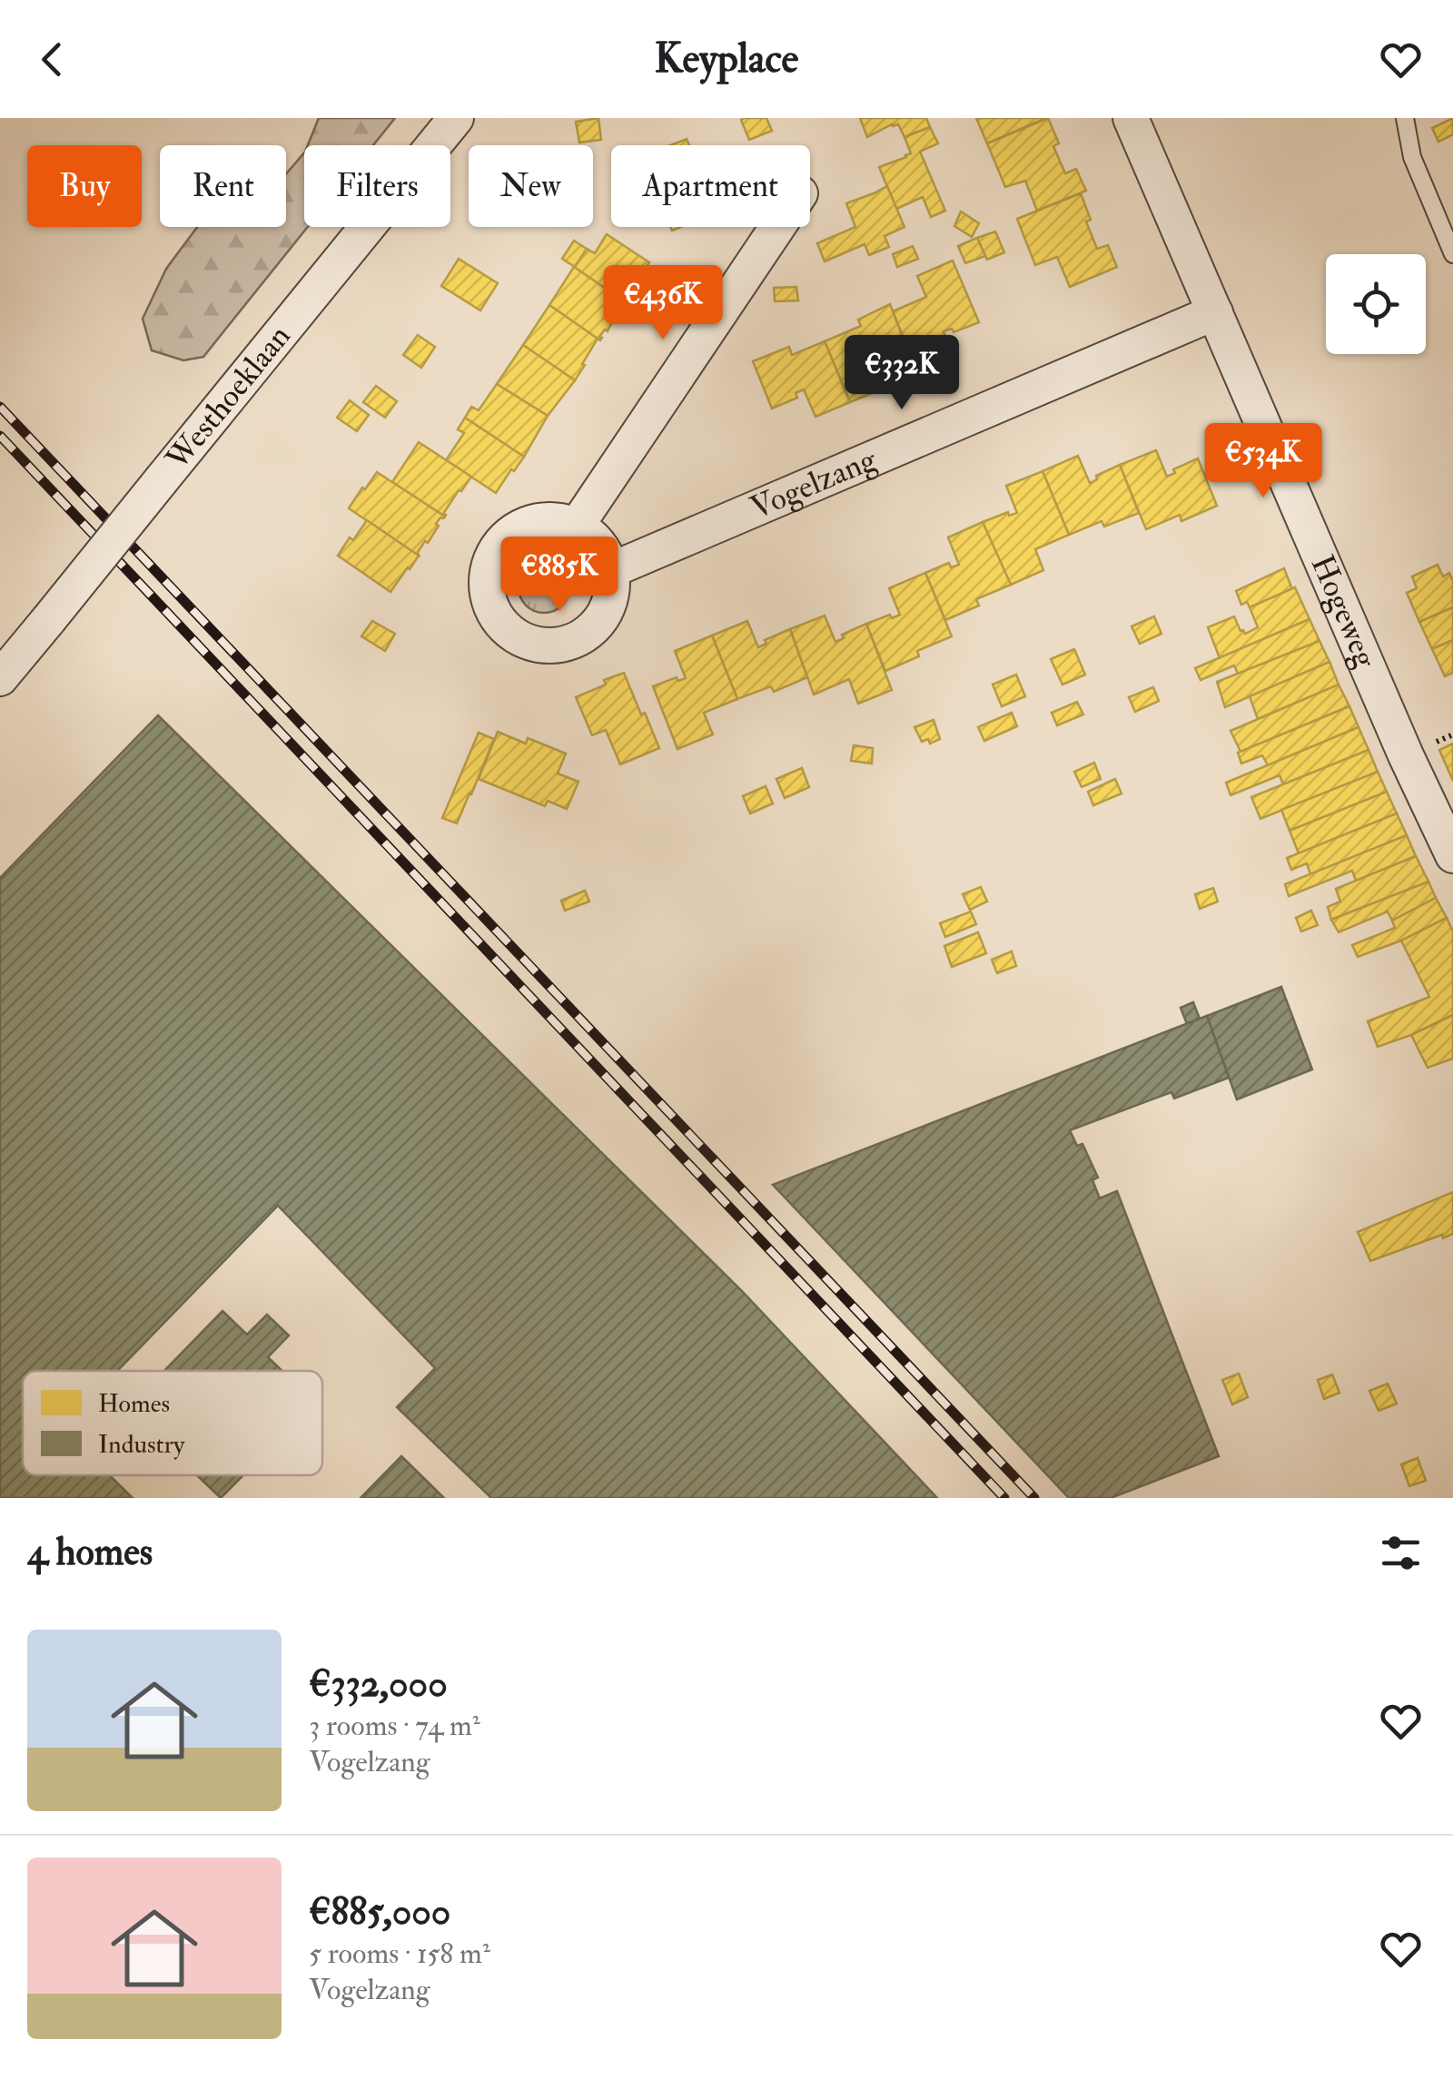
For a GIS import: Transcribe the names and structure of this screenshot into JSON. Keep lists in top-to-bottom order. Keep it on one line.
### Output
{"streets":{"street":["Westhoeklaan","Vogelzang","Hogeweg"]},"crossings":[["Vogelzang","Hogeweg"]],"legend":["Homes","Industry"],"page":{"header":"Keyplace","chip":["Buy","Rent","Filters","New","Apartment"],"price":["€436K","€332K","€534K","€885K"],"heading":"4 homes","list":[{"name":"€332,000","note":"3 rooms · 74 m² · Vogelzang"},{"name":"€885,000","note":"5 rooms · 158 m² · Vogelzang"}]}}
